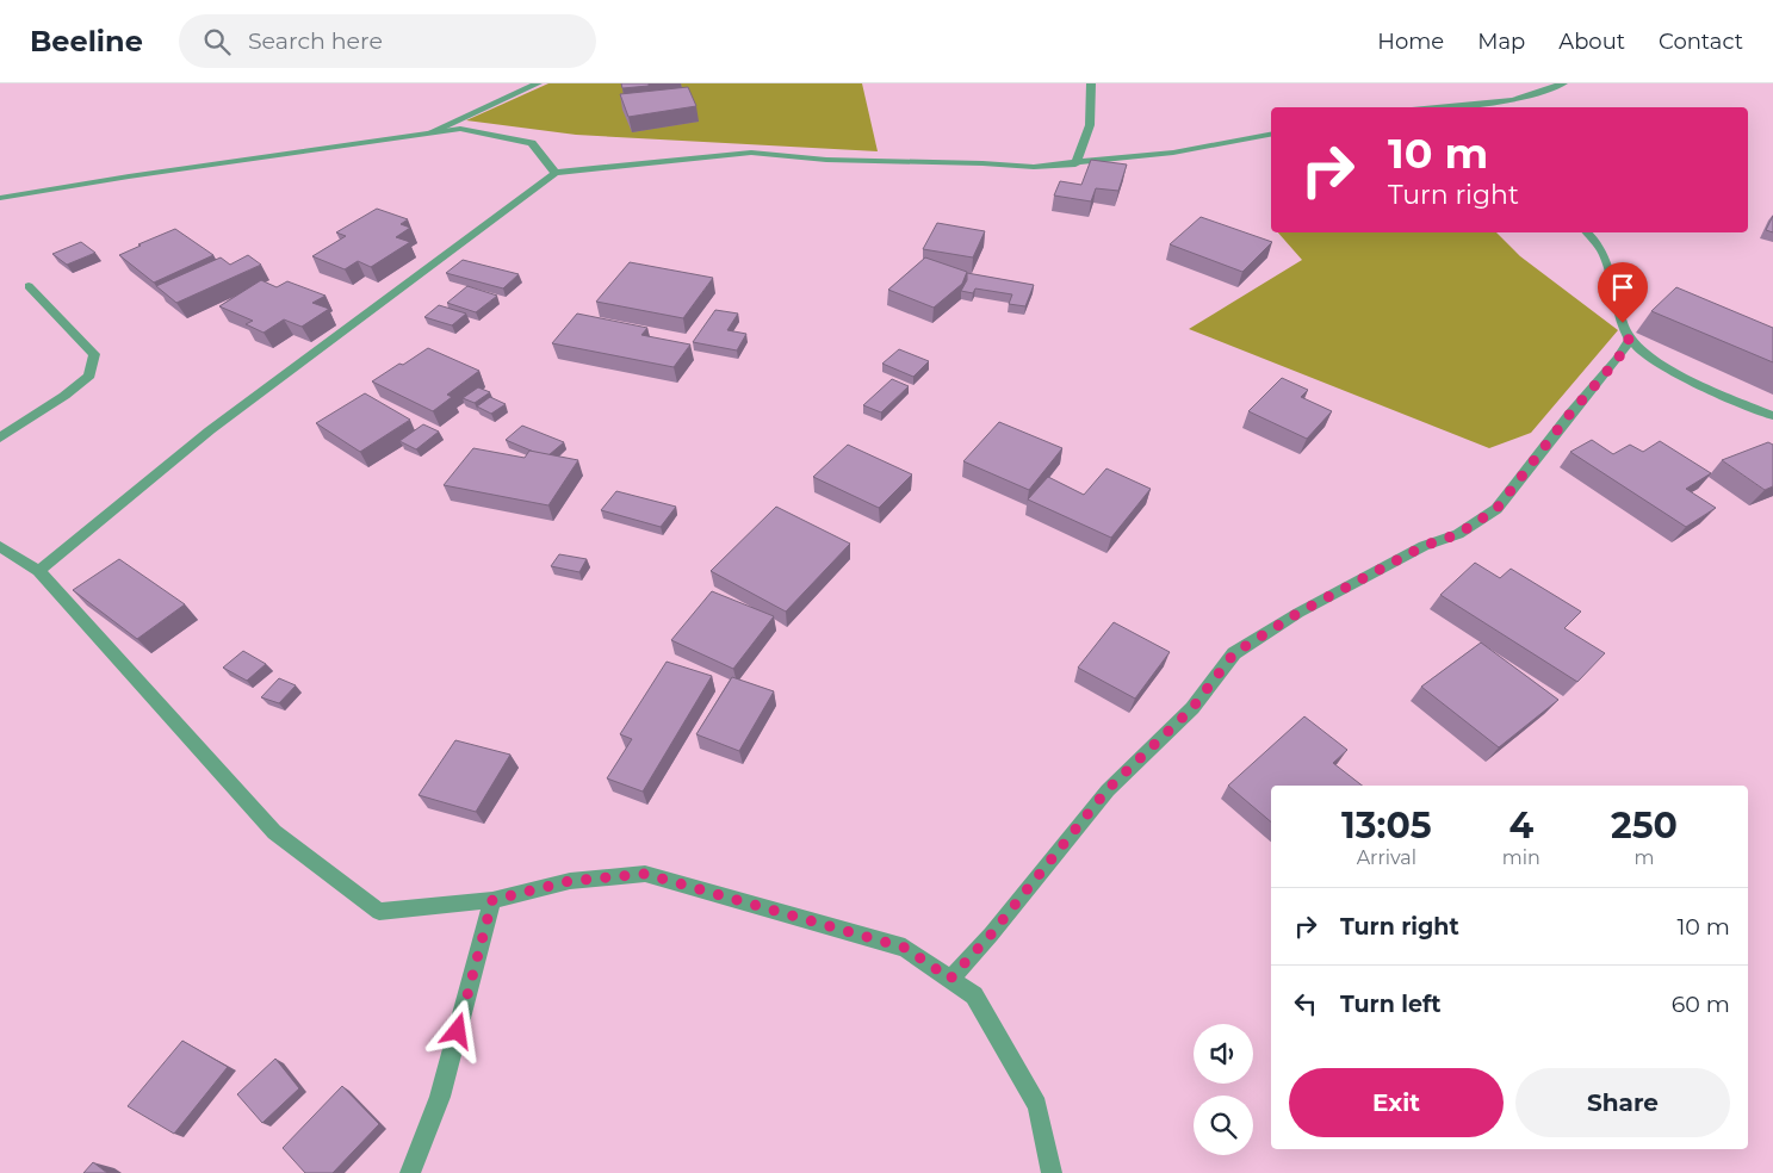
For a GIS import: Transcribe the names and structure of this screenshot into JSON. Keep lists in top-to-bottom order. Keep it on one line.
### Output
{"page":{"header":"Beeline","search":"Search here","nav":["Home","Map","About","Contact"],"turn":["10 m","Turn right"],"eta":["13:05","Arrival","4","min","250","m"],"list":[{"name":"Turn right","value":"10 m"},{"name":"Turn left","value":"60 m"}],"buttons":["Exit","Share"]}}
